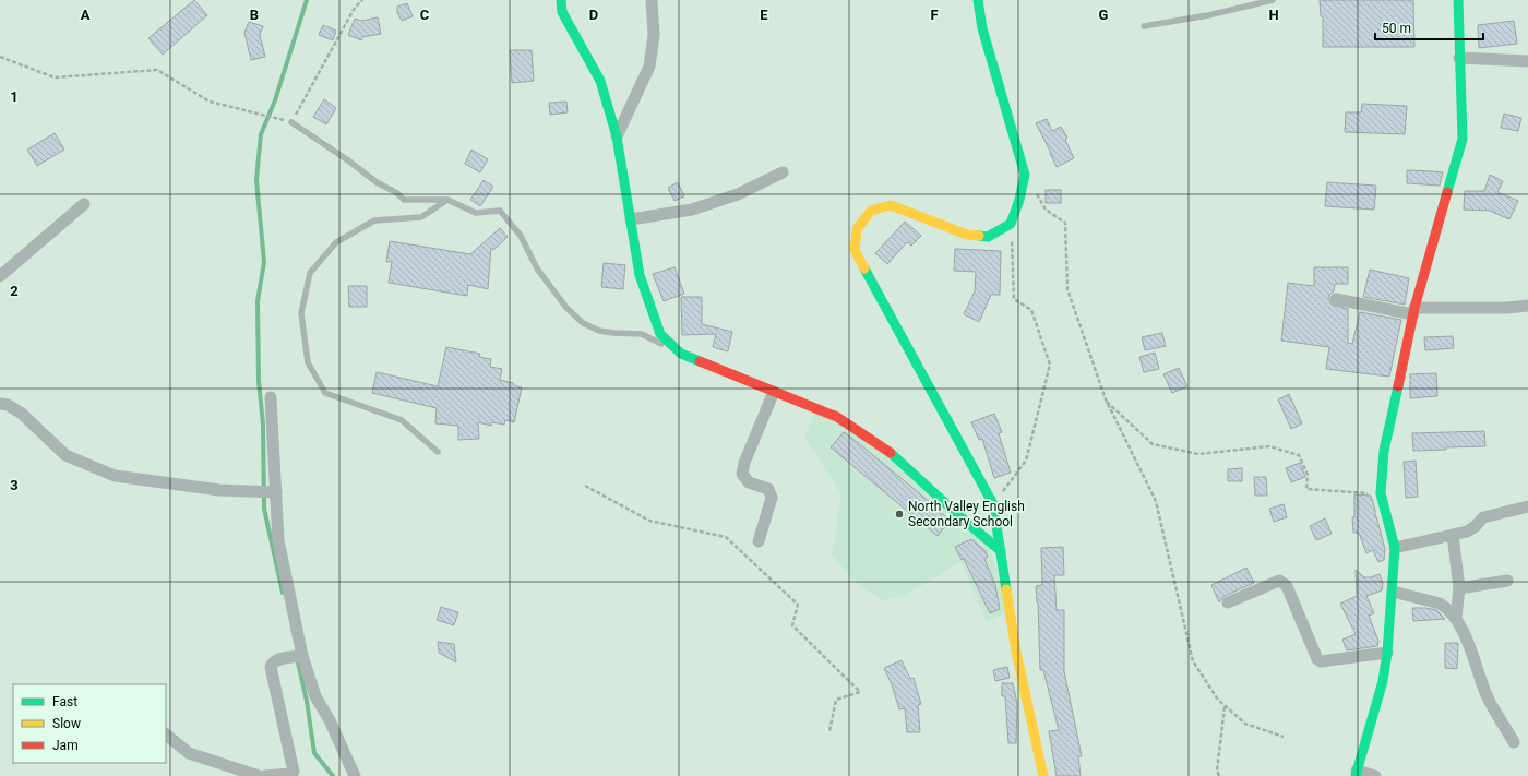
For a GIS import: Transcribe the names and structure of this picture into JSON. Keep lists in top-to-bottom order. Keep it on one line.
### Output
{"places":["North Valley English Secondary School"],"legend":["Fast","Slow","Jam"],"scale_bar":"50 m","grid":{"columns":["A","B","C","D","E","F","G","H"],"rows":["1","2","3"]}}
